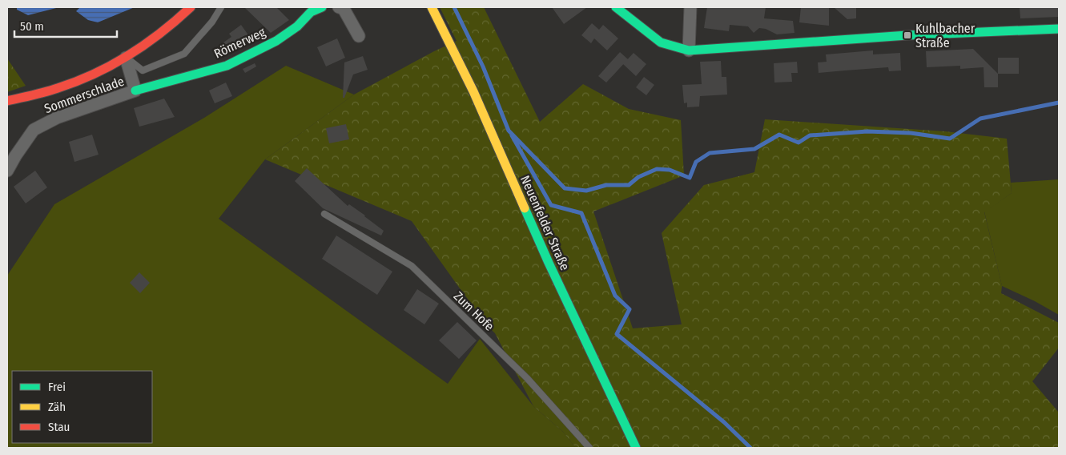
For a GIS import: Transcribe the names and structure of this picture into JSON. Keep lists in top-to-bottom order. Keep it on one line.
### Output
{"streets":{"main road":["Römerweg","Neuenfelder Straße"],"street":["Sommerschlade"],"lane":["Zum Hofe"]},"crossings":[["Römerweg","Sommerschlade"]],"places":{"transit":["Kuhlbacher Straße"]},"legend":["Frei","Zäh","Stau"],"scale_bar":"50 m"}
